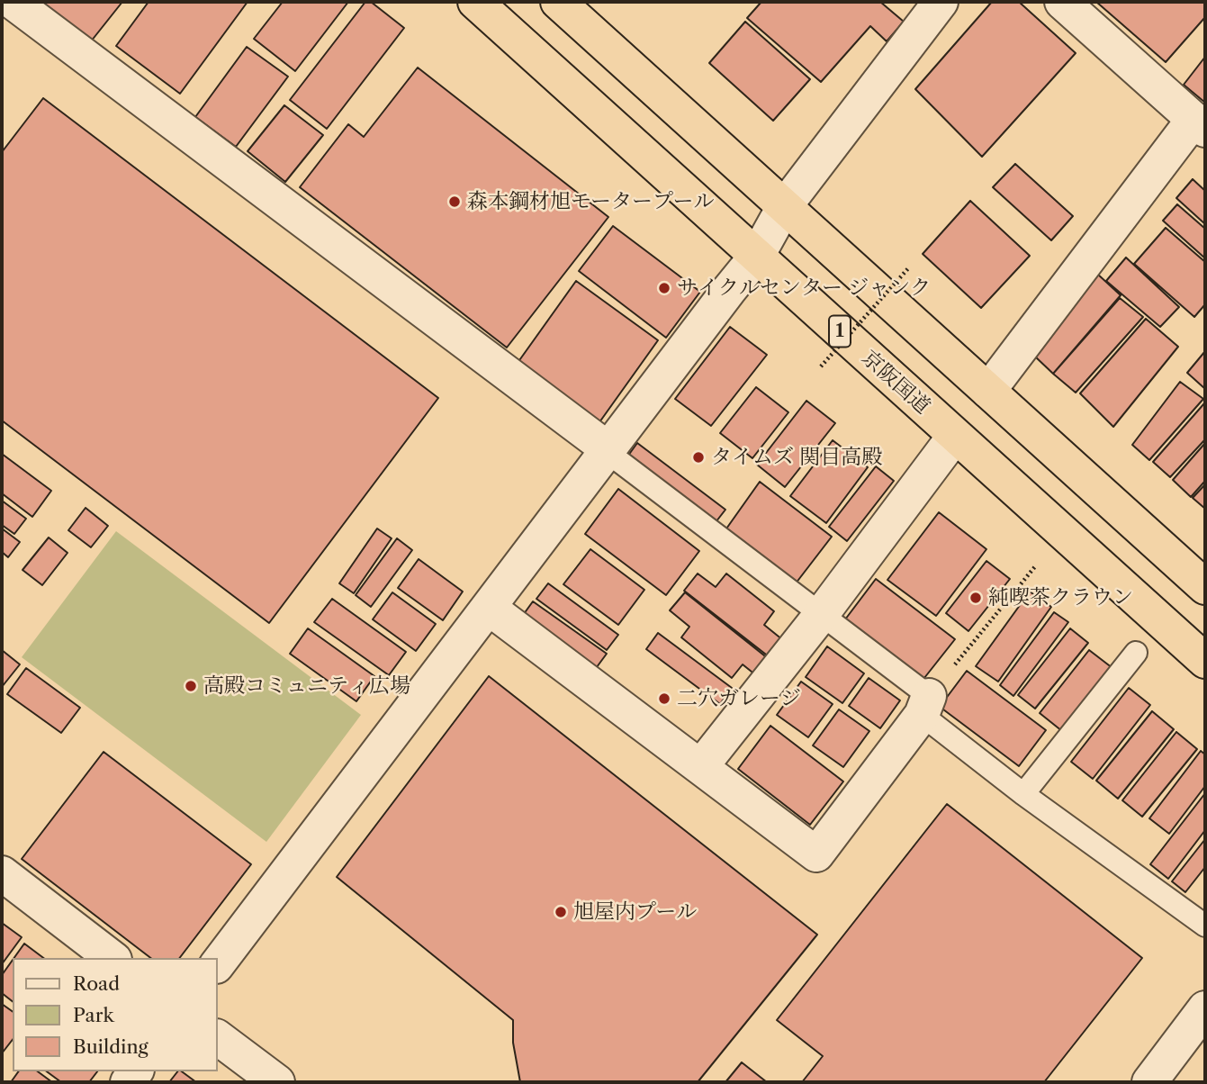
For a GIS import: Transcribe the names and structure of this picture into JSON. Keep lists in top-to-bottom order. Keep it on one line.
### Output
{"streets":{"highway":["1","京阪国道"]},"places":["森本鋼材旭モータープール","サイクルセンター ジャンク","タイムズ 関目高殿","純喫茶クラウン","高殿コミュニティ広場","二穴ガレージ","旭屋内プール"],"legend":["Road","Park","Building"]}
